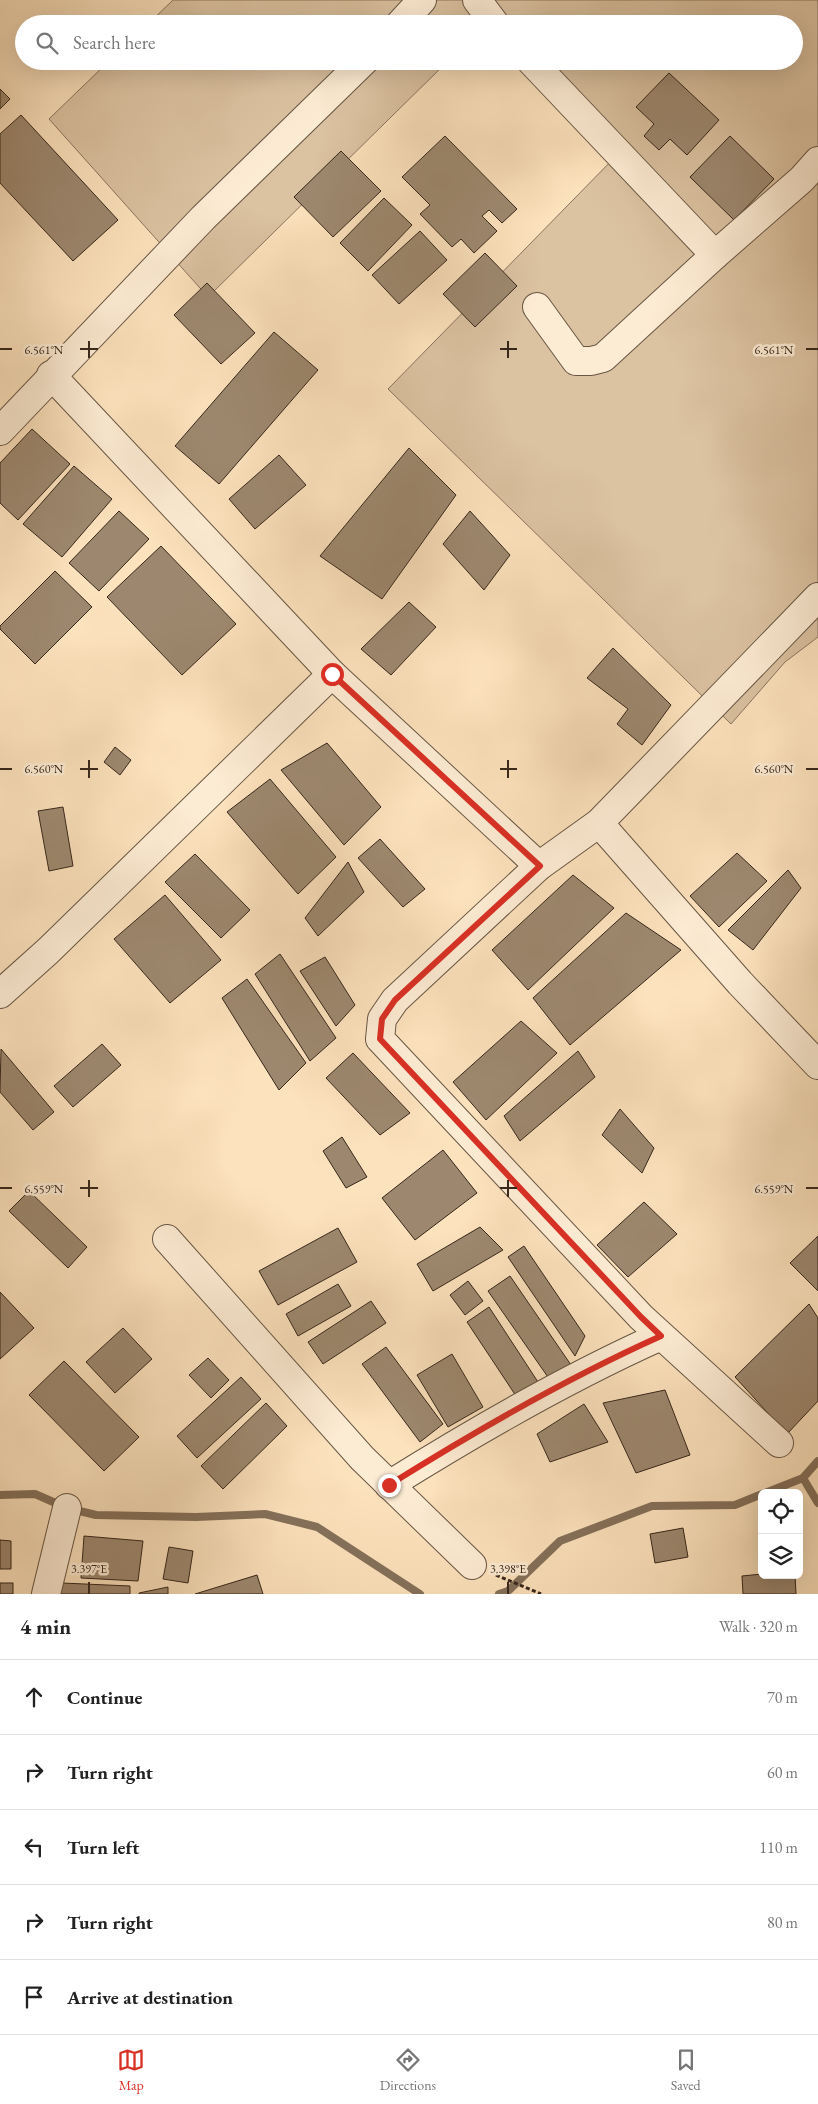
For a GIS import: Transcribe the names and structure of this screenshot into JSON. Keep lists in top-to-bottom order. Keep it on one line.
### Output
{"page":{"search":"Search here","heading":["4 min","Walk · 320 m"],"list":[["Continue","70 m"],["Turn right","60 m"],["Turn left","110 m"],["Turn right","80 m"],"Arrive at destination"],"nav":["Map","Directions","Saved"]},"coordinates":["6.561°N","6.560°N","6.559°N","3.397°E","3.398°E"]}
